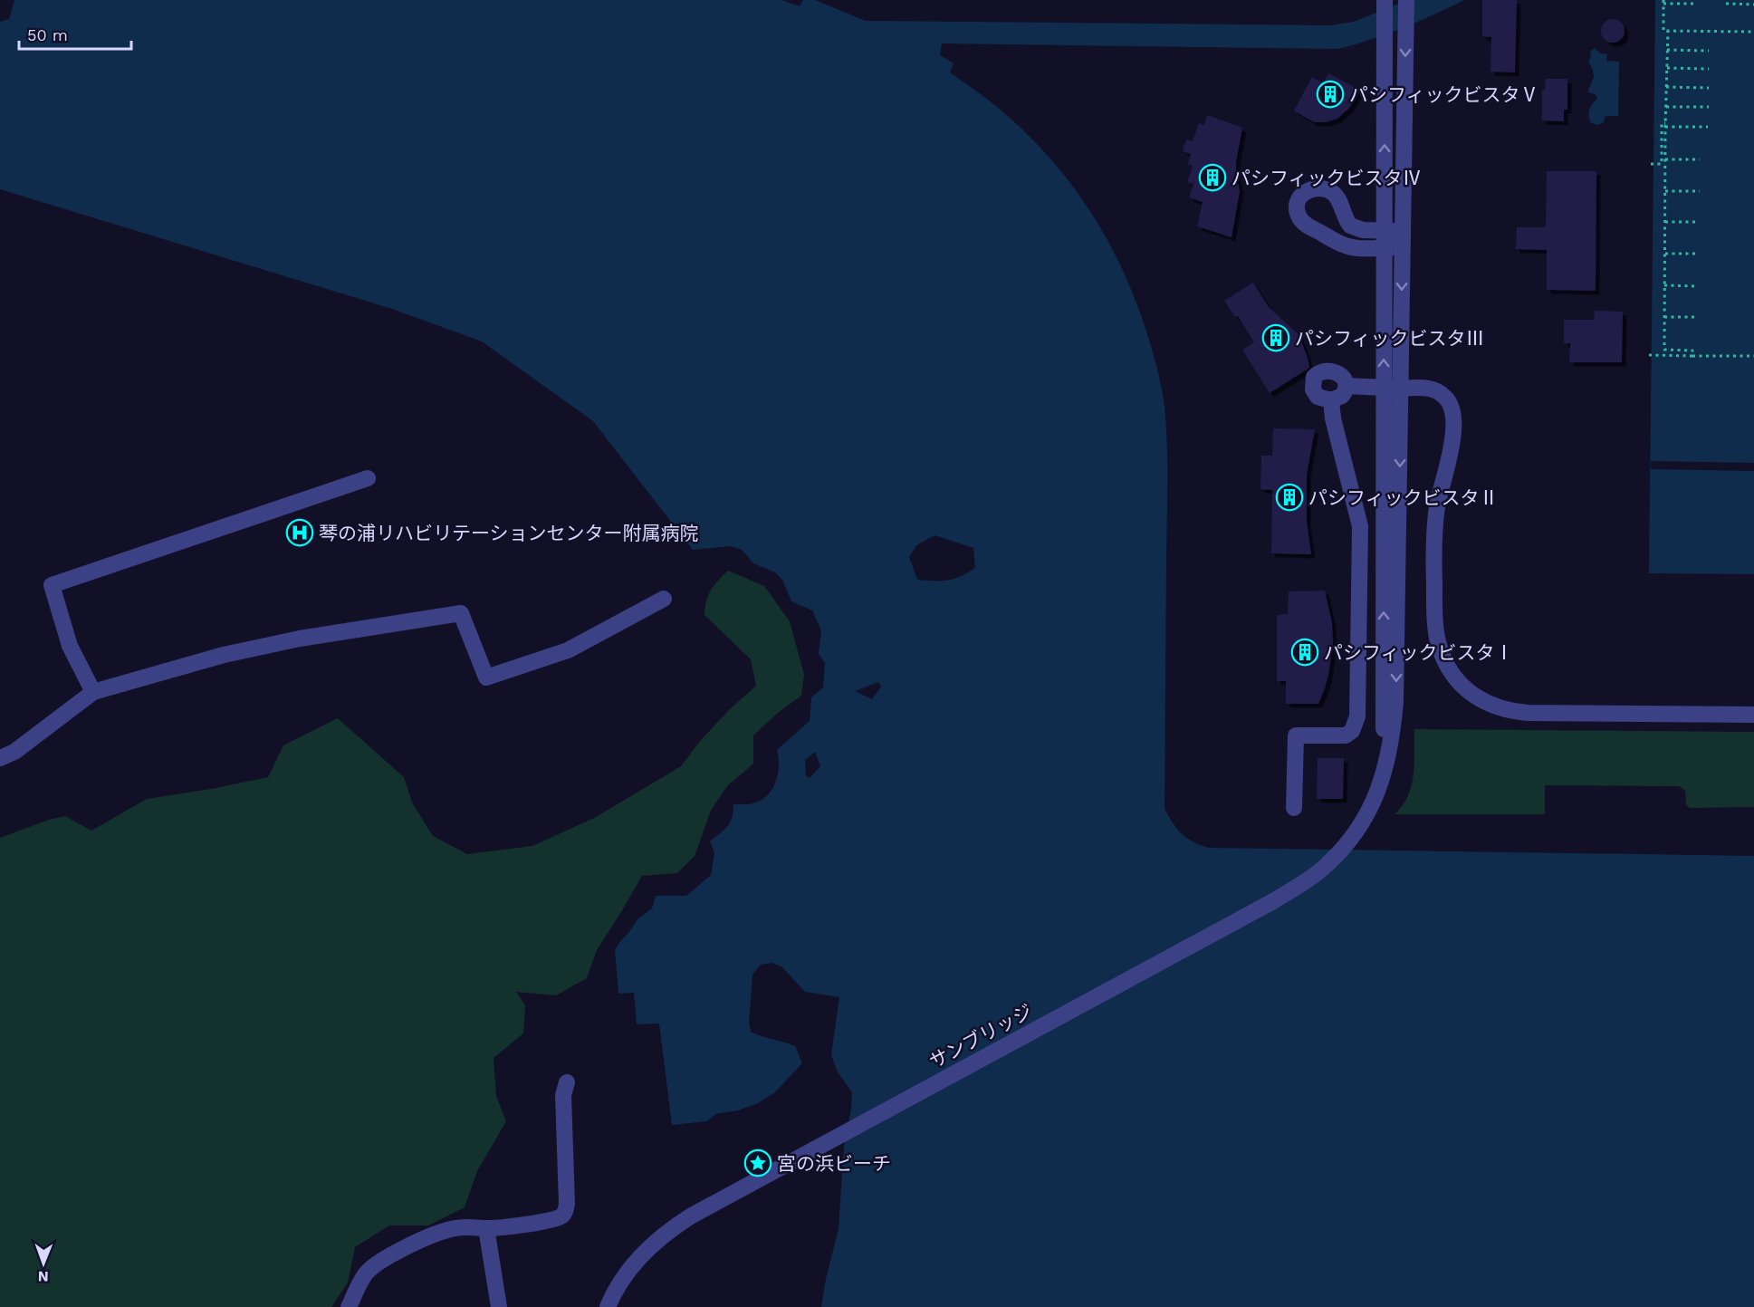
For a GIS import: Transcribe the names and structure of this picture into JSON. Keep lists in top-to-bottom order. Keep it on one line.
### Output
{"streets":{"street":["サンブリッジ"]},"places":{"building":["パシフィックビスタⅤ","パシフィックビスタⅣ","パシフィックビスタⅢ","パシフィックビスタⅡ","パシフィックビスタⅠ"],"hospital":["琴の浦リハビリテーションセンター附属病院"],"place":["宮の浜ビーチ"]},"scale_bar":"50 m","north":"bottom"}
